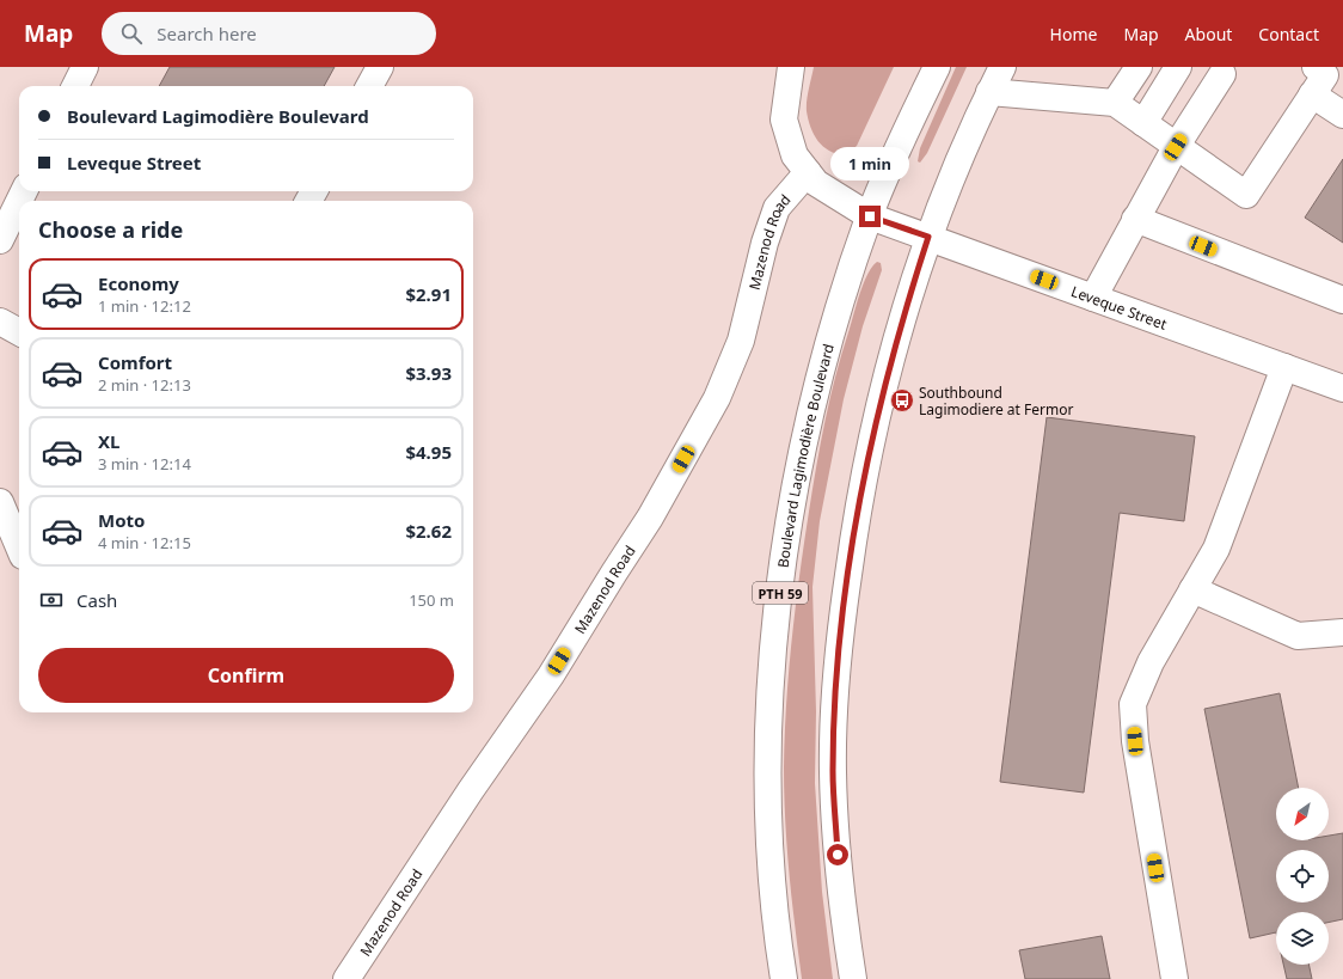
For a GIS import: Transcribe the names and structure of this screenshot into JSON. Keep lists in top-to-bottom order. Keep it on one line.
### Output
{"streets":{"main road":["Mazenod Road","Leveque Street","Boulevard Lagimodière Boulevard","PTH 59"]},"crossings":[["Mazenod Road","Leveque Street"],["Leveque Street","Boulevard Lagimodière Boulevard"]],"places":{"bus stop":["Southbound Lagimodiere at Fermor"]},"north":"bottom left","page":{"header":"Map","search":"Search here","nav":["Home","Map","About","Contact"],"banner":["Boulevard Lagimodière Boulevard","Leveque Street"],"bubble":"1 min","heading":"Choose a ride","list":[{"name":"Economy","note":"1 min · 12:12","value":"$2.91"},{"name":"Comfort","note":"2 min · 12:13","value":"$3.93"},{"name":"XL","note":"3 min · 12:14","value":"$4.95"},{"name":"Moto","note":"4 min · 12:15","value":"$2.62"}],"pay":["Cash","150 m"],"buttons":"Confirm"}}
